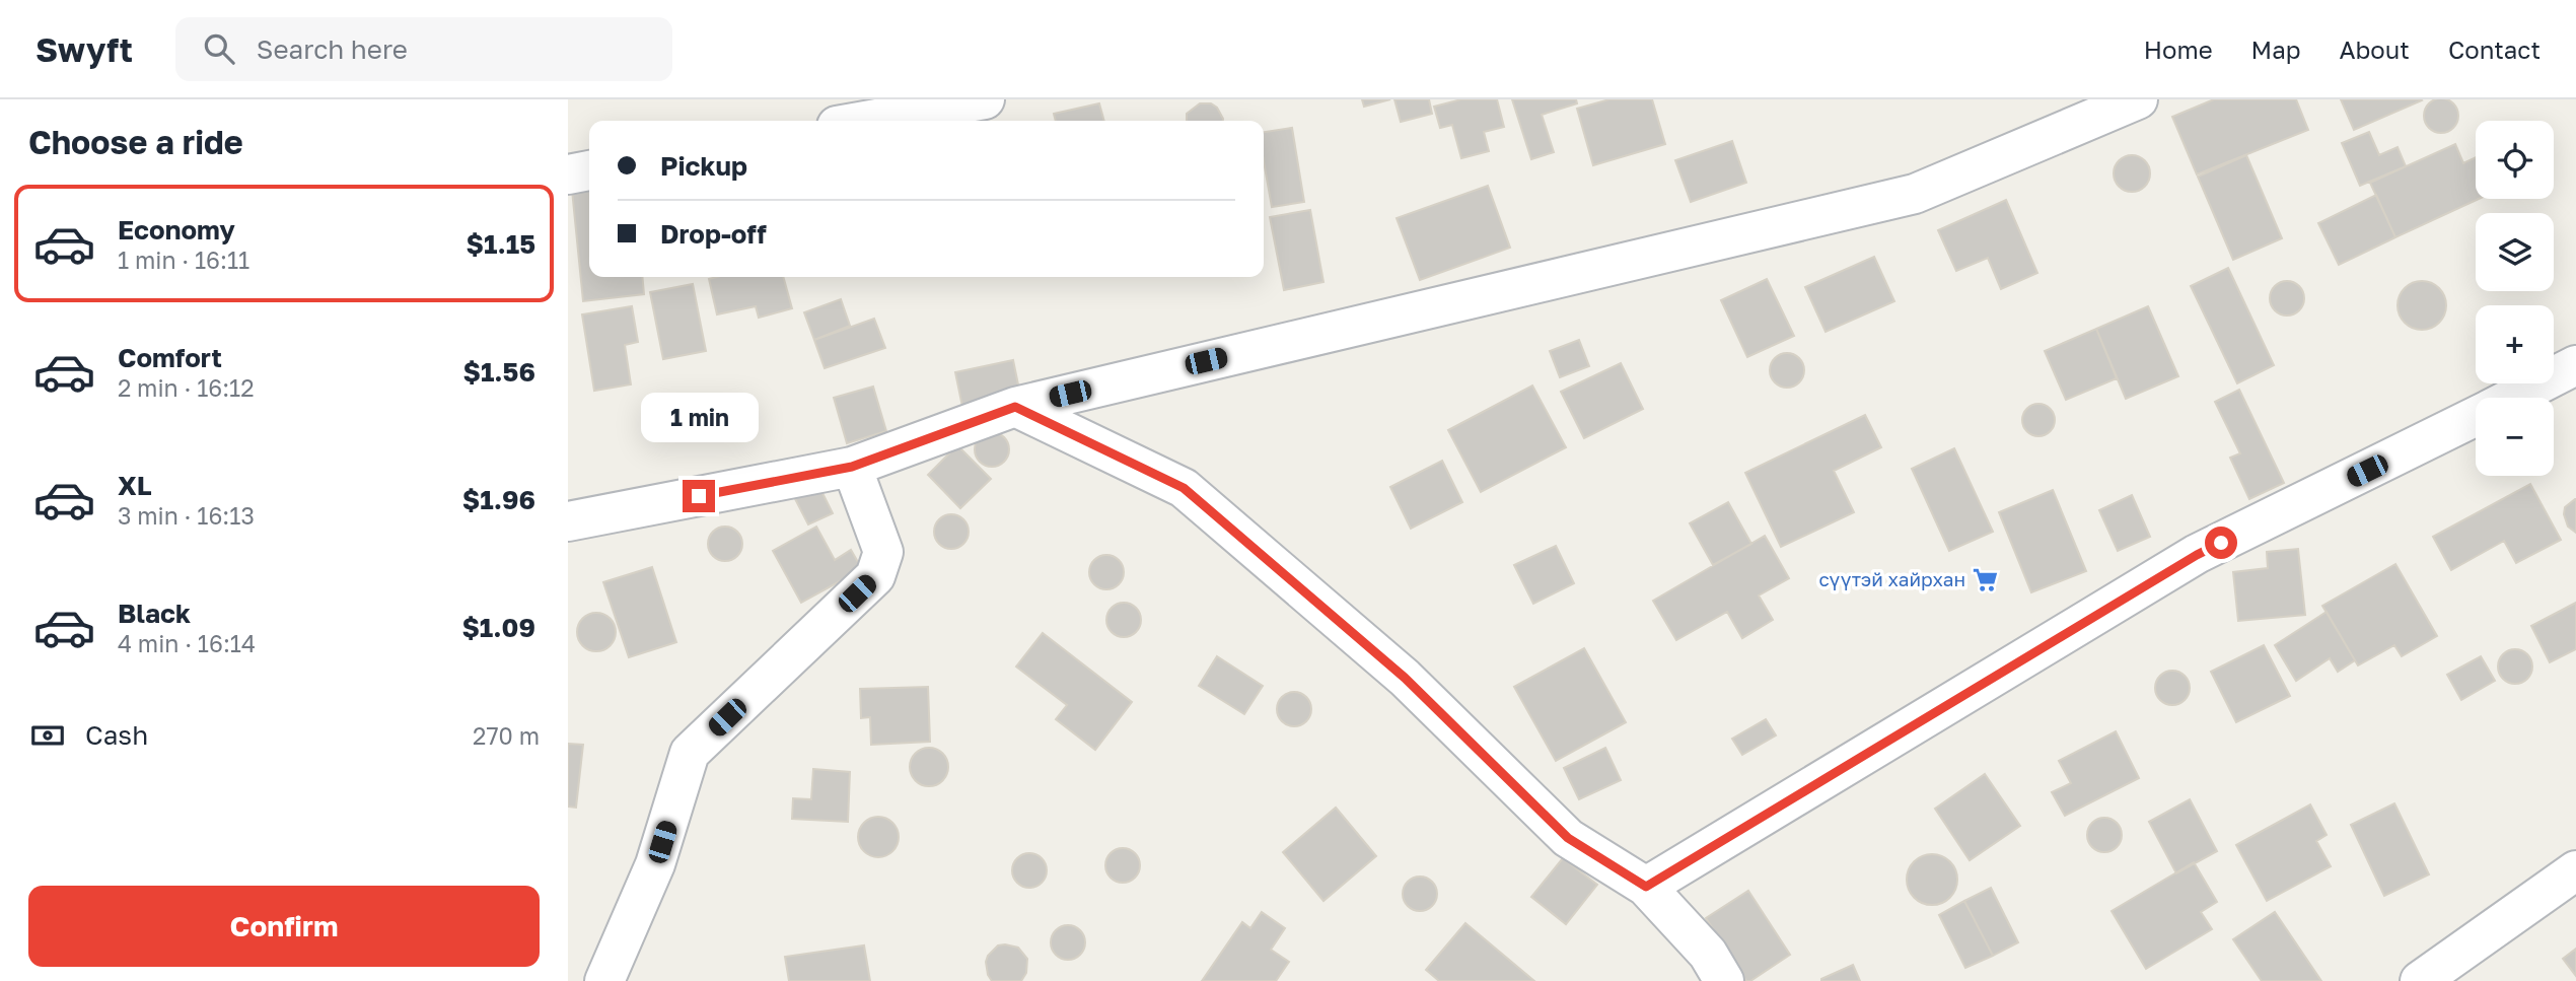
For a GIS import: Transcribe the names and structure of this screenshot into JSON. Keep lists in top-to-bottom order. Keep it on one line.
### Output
{"places":{"supermarket":["сүүтэй хайрхан"]},"page":{"header":"Swyft","search":"Search here","nav":["Home","Map","About","Contact"],"heading":"Choose a ride","map_buttons":["+","−"],"banner":["Pickup","Drop-off"],"list":[{"name":"Economy","note":"1 min · 16:11","value":"$1.15"},{"name":"Comfort","note":"2 min · 16:12","value":"$1.56"},{"name":"XL","note":"3 min · 16:13","value":"$1.96"},{"name":"Black","note":"4 min · 16:14","value":"$1.09"}],"bubble":"1 min","pay":["Cash","270 m"],"buttons":"Confirm"}}
